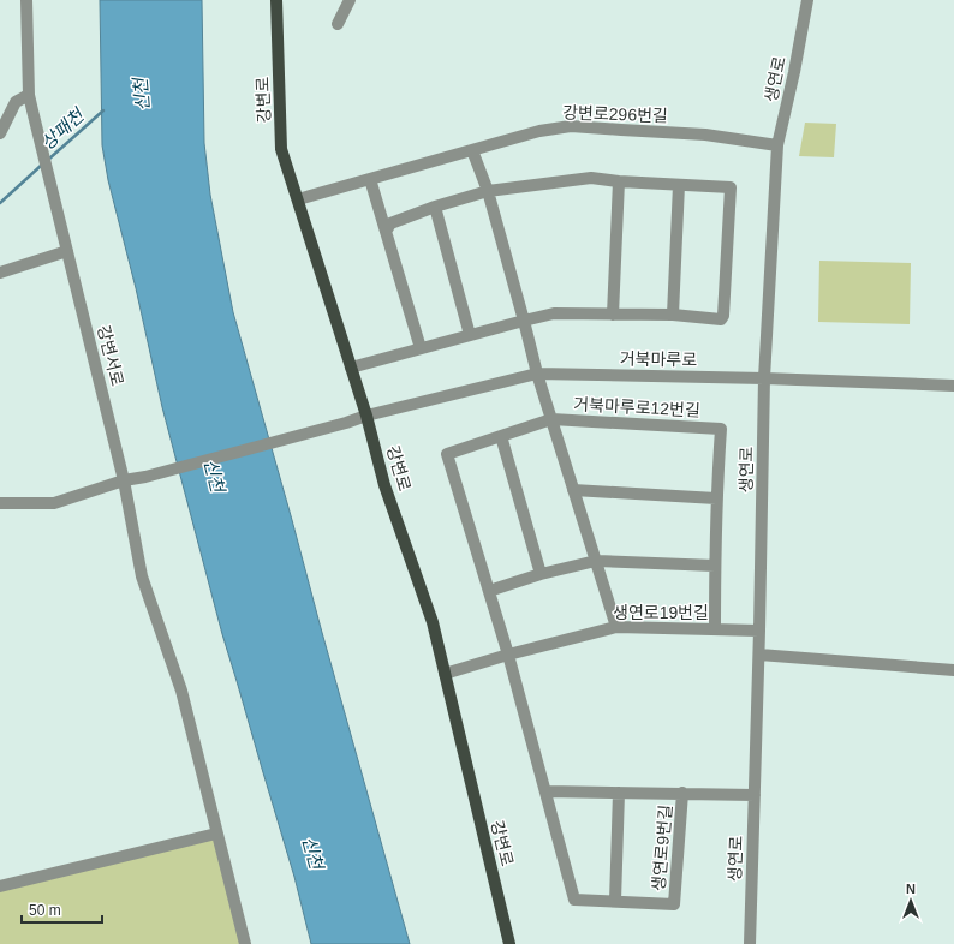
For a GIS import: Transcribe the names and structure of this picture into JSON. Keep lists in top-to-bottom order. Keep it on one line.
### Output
{"streets":{"main road":["강변로"],"street":["생연로","강변로296번길","강변서로","거북마루로","거북마루로12번길","생연로19번길","생연로9번길"]},"crossings":[["생연로","강변로296번길"],["생연로","거북마루로"],["생연로","생연로19번길"],["생연로","생연로9번길"],["강변로","강변로296번길"],["강변로","거북마루로"],["강변로","생연로19번길"],["강변로296번길","거북마루로12번길"],["강변서로","거북마루로"],["거북마루로","거북마루로12번길"],["거북마루로12번길","생연로19번길"],["생연로19번길","생연로9번길"]],"water":["신천","상패천"],"scale_bar":"50 m","north":"top"}
